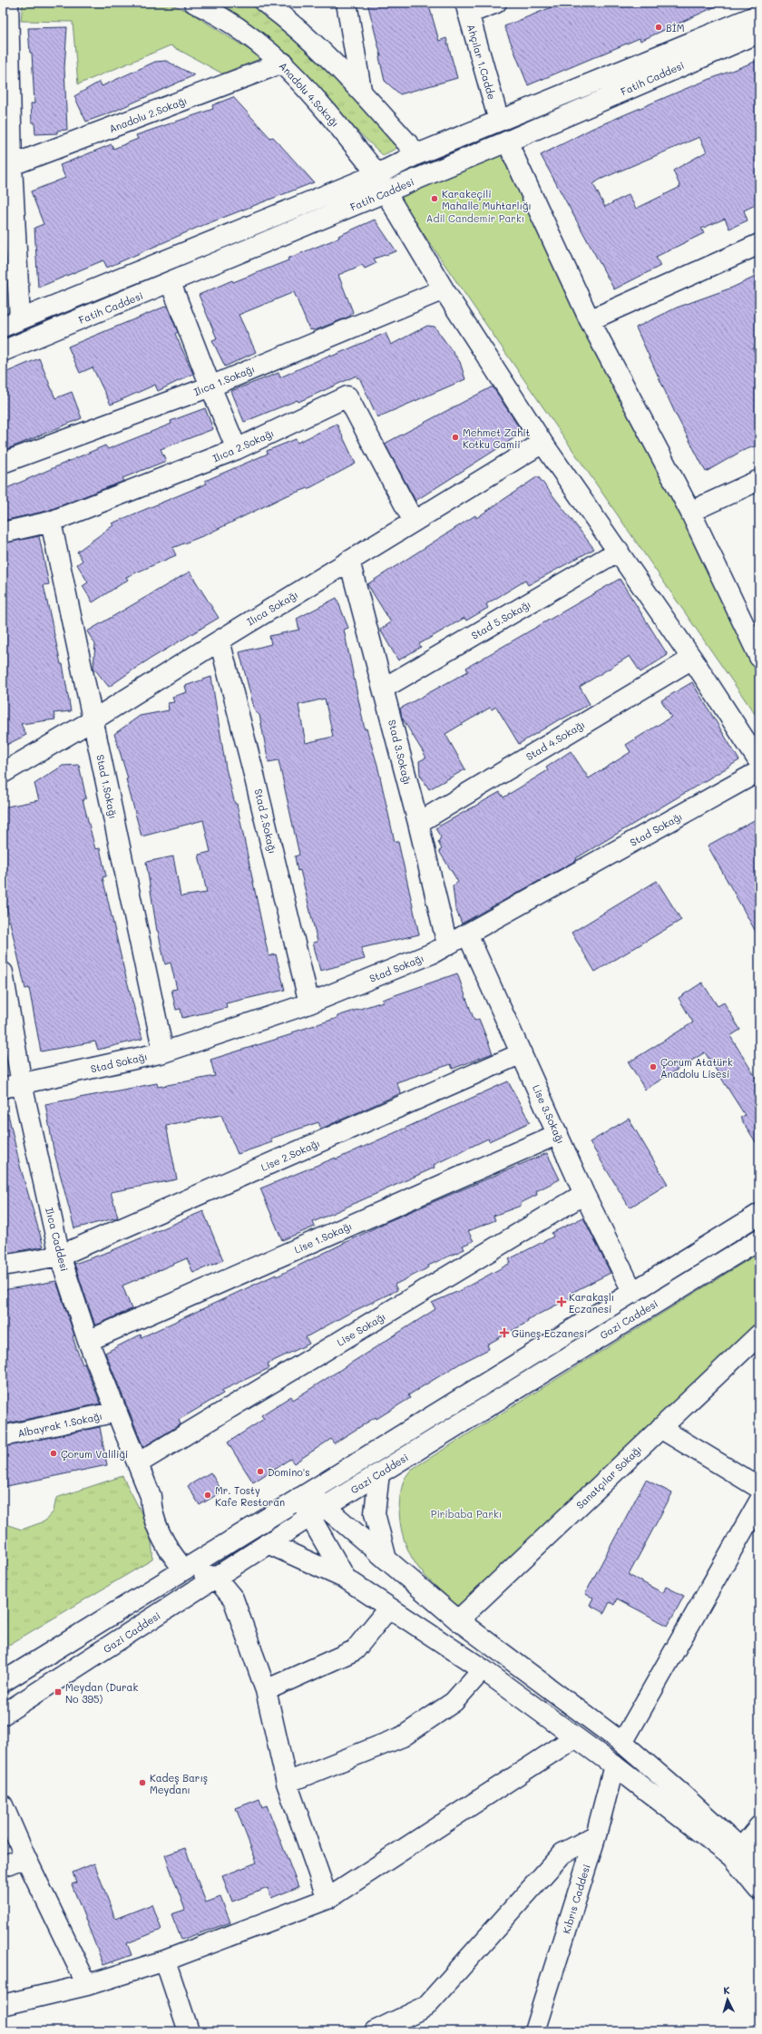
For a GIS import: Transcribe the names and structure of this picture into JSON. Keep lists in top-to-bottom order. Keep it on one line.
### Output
{"streets":{"street":["Ahçılar 1.Cadde","Fatih Caddesi","Anadolu 4.Sokağı","Anadolu 2.Sokağı","Ilıca 1.Sokağı","Ilıca 2.Sokağı","Ilıca Sokağı","Stad 5.Sokağı","Stad 4.Sokağı","Stad 3.Sokağı","Stad 1.Sokağı","Stad 2.Sokağı","Stad Sokağı","Lise 3.Sokağı","Lise 2.Sokağı","Lise 1.Sokağı","Ilıca Caddesi","Gazi Caddesi","Lise Sokağı","Albayrak 1.Sokağı","Sanatçılar Sokağı","Kıbrıs Caddesi"]},"crossings":[["Ahçılar 1.Cadde","Fatih Caddesi"],["Fatih Caddesi","Anadolu 4.Sokağı"],["Anadolu 4.Sokağı","Anadolu 2.Sokağı"],["Anadolu 4.Sokağı","Ilıca 1.Sokağı"],["Anadolu 4.Sokağı","Ilıca Sokağı"],["Anadolu 4.Sokağı","Stad 5.Sokağı"],["Anadolu 4.Sokağı","Stad 4.Sokağı"],["Ilıca 2.Sokağı","Ilıca Sokağı"],["Ilıca 2.Sokağı","Stad 1.Sokağı"],["Ilıca Sokağı","Stad 3.Sokağı"],["Ilıca Sokağı","Stad 1.Sokağı"],["Ilıca Sokağı","Stad 2.Sokağı"],["Stad 5.Sokağı","Stad 3.Sokağı"],["Stad 4.Sokağı","Stad 3.Sokağı"],["Stad 3.Sokağı","Stad Sokağı"],["Stad 1.Sokağı","Stad Sokağı"],["Stad 2.Sokağı","Stad Sokağı"],["Stad Sokağı","Lise 3.Sokağı"],["Stad Sokağı","Ilıca Caddesi"],["Lise 3.Sokağı","Lise 2.Sokağı"],["Lise 3.Sokağı","Lise 1.Sokağı"],["Lise 3.Sokağı","Gazi Caddesi"],["Lise 3.Sokağı","Lise Sokağı"],["Lise 2.Sokağı","Ilıca Caddesi"],["Lise 1.Sokağı","Ilıca Caddesi"],["Ilıca Caddesi","Gazi Caddesi"],["Ilıca Caddesi","Lise Sokağı"],["Ilıca Caddesi","Albayrak 1.Sokağı"]],"parks":["Adil Candemir Parkı","Piribaba Parkı"],"places":{"other":["BİM","Karakeçili Mahalle Muhtarlığı","Mehmet Zahit Kotku Camii","Çorum Atatürk Anadolu Lisesi","Çorum Valiliği","Domino's","Mr. Tosty Kafe Restoran","Kadeş Barış Meydanı"],"health":["Karakaşlı Eczanesi","Güneş Eczanesi"],"transit":["Meydan (Durak No 395)"]},"north":"top"}
